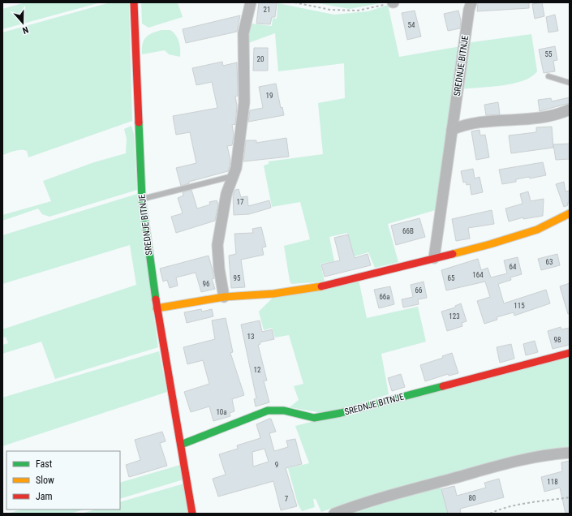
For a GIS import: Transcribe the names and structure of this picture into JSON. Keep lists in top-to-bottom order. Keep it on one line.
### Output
{"streets":{"street":["SREDNJE BITNJE"]},"house_numbers":["21","54","55","20","19","17","66B","63","64","164","95","65","96","66","66a","115","123","13","98","12","10a","9","118","80","7"],"legend":["Fast","Slow","Jam"],"north":"bottom"}
